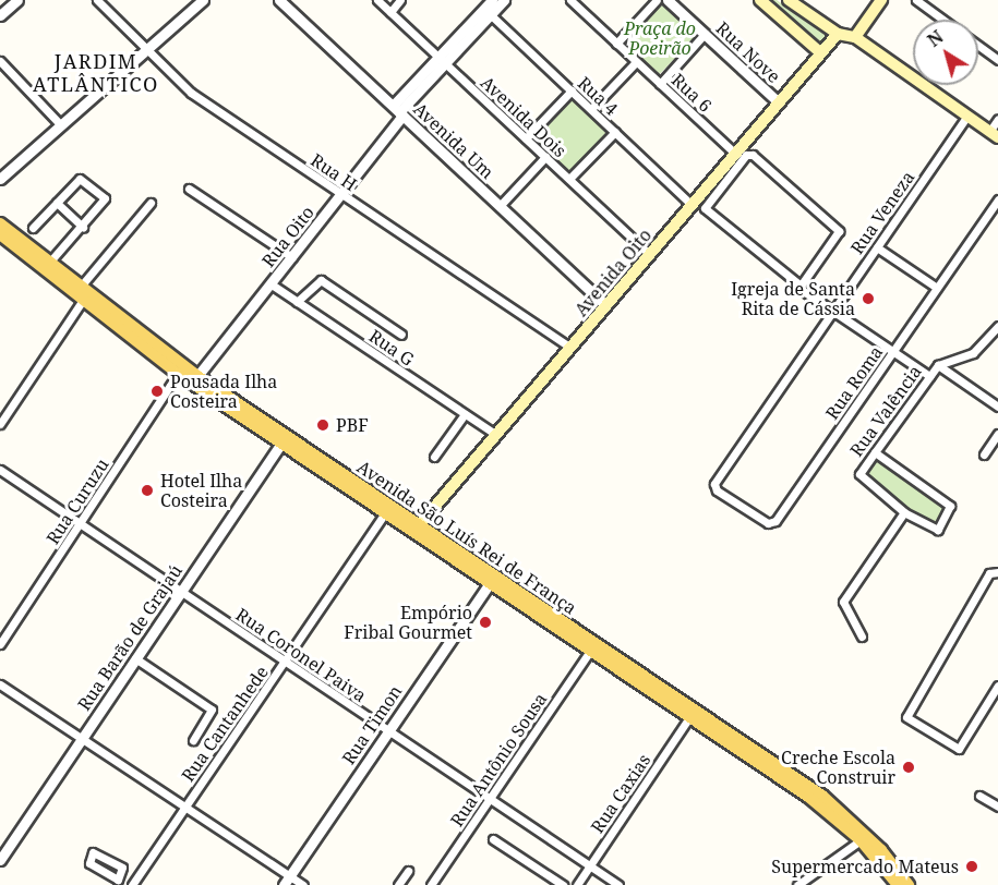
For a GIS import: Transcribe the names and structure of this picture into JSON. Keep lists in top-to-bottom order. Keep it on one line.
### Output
{"streets":{"main road":["Avenida Oito","Avenida São Luís Rei de França"],"street":["Rua Nove","Rua 6","Rua 4","Avenida Dois","Avenida Um","Rua H","Rua Veneza","Rua Oito","Rua G","Rua Roma","Rua Valência","Rua Curuzu","Rua Barão de Grajaú","Rua Coronel Paiva","Rua Cantanhede","Rua Timon","Rua Antônio Sousa","Rua Caxias"]},"crossings":[["Rua Nove","Avenida Oito"],["Rua 6","Avenida Oito"],["Rua 4","Rua Oito"],["Rua 4","Avenida Oito"],["Avenida Dois","Rua Oito"],["Avenida Dois","Avenida Oito"],["Avenida Um","Rua Oito"],["Avenida Um","Avenida Oito"],["Rua H","Rua Oito"],["Rua H","Avenida Oito"],["Rua Veneza","Rua Roma"],["Rua Oito","Rua G"],["Rua Oito","Avenida São Luís Rei de França"],["Avenida Oito","Rua G"],["Avenida Oito","Avenida São Luís Rei de França"],["Rua Curuzu","Avenida São Luís Rei de França"],["Rua Curuzu","Rua Coronel Paiva"],["Avenida São Luís Rei de França","Rua Barão de Grajaú"],["Avenida São Luís Rei de França","Rua Cantanhede"],["Avenida São Luís Rei de França","Rua Timon"],["Avenida São Luís Rei de França","Rua Antônio Sousa"],["Avenida São Luís Rei de França","Rua Caxias"],["Rua Barão de Grajaú","Rua Coronel Paiva"],["Rua Coronel Paiva","Rua Cantanhede"],["Rua Coronel Paiva","Rua Timon"],["Rua Coronel Paiva","Rua Antônio Sousa"],["Rua Coronel Paiva","Rua Caxias"]],"districts":["JARDIM ATLÂNTICO"],"parks":["Praça do Poeirão"],"places":["Igreja de Santa Rita de Cássia","Pousada Ilha Costeira","PBF","Hotel Ilha Costeira","Empório Fribal Gourmet","Creche Escola Construir","Supermercado Mateus"],"north":"top left"}
